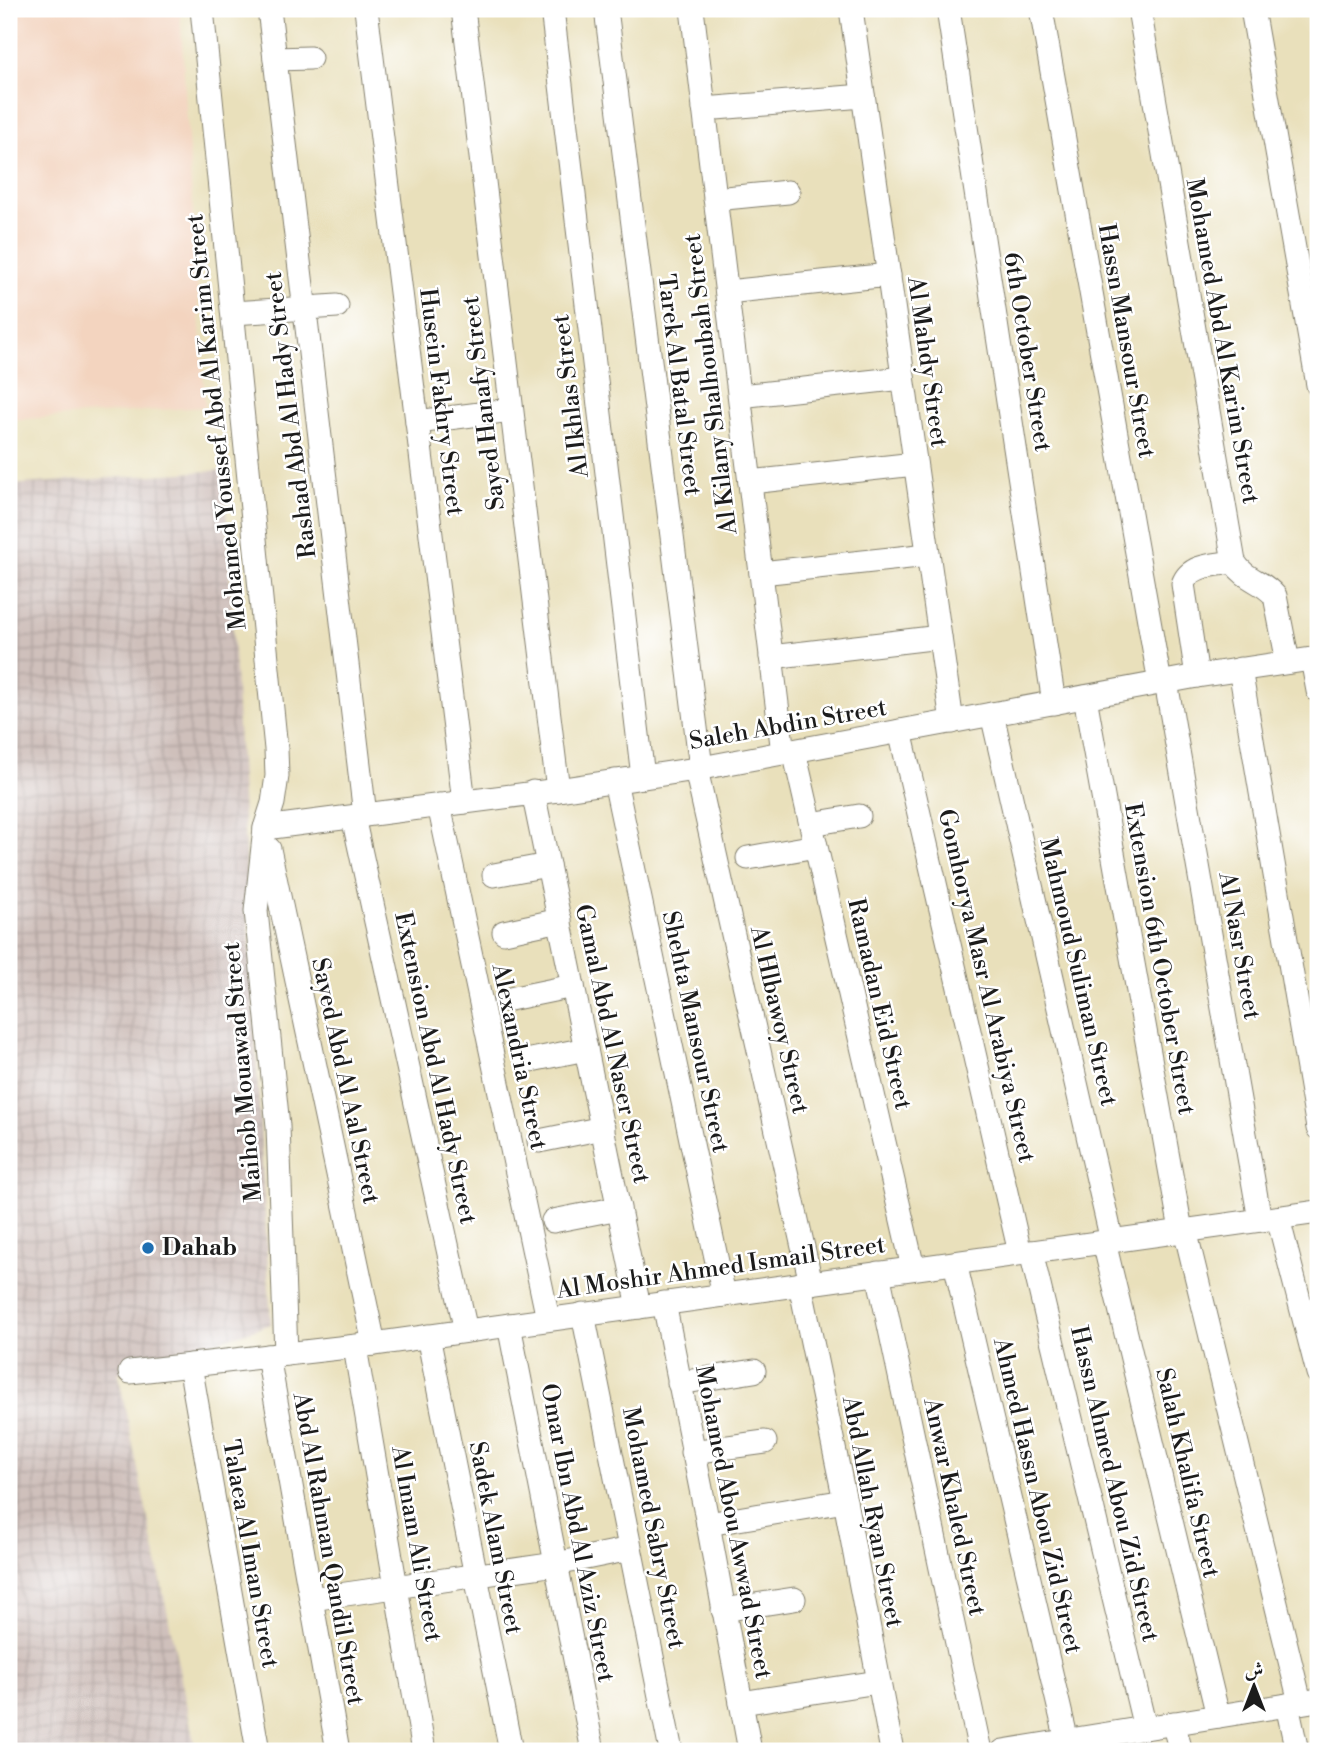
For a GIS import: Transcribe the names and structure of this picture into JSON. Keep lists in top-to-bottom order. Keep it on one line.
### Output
{"streets":{"street":["Hassn Mansour Street","Mohamed Abd Al Karim Street","6th October Street","Al Mahdy Street","Al Kilany Shalhoubah Street","Tarek Al Batal Street","Al Ikhlas Street","Husein Fakhry Street","Sayed Hanafy Street","Rashad Abd Al Hady Street","Mohamed Youssef Abd Al Karim Street","Saleh Abdin Street","Al Nasr Street","Extension 6th October Street","Mahmoud Suliman Street","Gomhorya Masr Al Arabiya Street","Ramadan Eid Street","Al Hlbawoy Street","Shehta Mansour Street","Gamal Abd Al Naser Street","Alexandria Street","Extension Abd Al Hady Street","Maihob Mouawad Street","Sayed Abd Al Aal Street","Al Moshir Ahmed Ismail Street","Salah Khalifa Street","Hassn Ahmed Abou Zid Street","Ahmed Hassn Abou Zid Street","Anwar Khaled Street","Abd Allah Ryan Street","Mohamed Abou Awwad Street","Mohamed Sabry Street","Omar Ibn Abd Al Aziz Street","Sadek Alam Street","Al Imam Ali Street","Abd Al Rahman Qandil Street","Talaea Al Iman Street"]},"crossings":[["Hassn Mansour Street","Saleh Abdin Street"],["Hassn Mansour Street","Al Nasr Street"],["6th October Street","Saleh Abdin Street"],["Al Mahdy Street","Saleh Abdin Street"],["Al Kilany Shalhoubah Street","Saleh Abdin Street"],["Al Kilany Shalhoubah Street","Ramadan Eid Street"],["Tarek Al Batal Street","Saleh Abdin Street"],["Tarek Al Batal Street","Al Hlbawoy Street"],["Al Ikhlas Street","Saleh Abdin Street"],["Husein Fakhry Street","Saleh Abdin Street"],["Sayed Hanafy Street","Saleh Abdin Street"],["Rashad Abd Al Hady Street","Saleh Abdin Street"],["Rashad Abd Al Hady Street","Extension Abd Al Hady Street"],["Mohamed Youssef Abd Al Karim Street","Saleh Abdin Street"],["Mohamed Youssef Abd Al Karim Street","Maihob Mouawad Street"],["Mohamed Youssef Abd Al Karim Street","Sayed Abd Al Aal Street"],["Saleh Abdin Street","Al Nasr Street"],["Saleh Abdin Street","Extension 6th October Street"],["Saleh Abdin Street","Mahmoud Suliman Street"],["Saleh Abdin Street","Gomhorya Masr Al Arabiya Street"],["Saleh Abdin Street","Ramadan Eid Street"],["Saleh Abdin Street","Al Hlbawoy Street"],["Saleh Abdin Street","Shehta Mansour Street"],["Saleh Abdin Street","Gamal Abd Al Naser Street"],["Saleh Abdin Street","Alexandria Street"],["Saleh Abdin Street","Extension Abd Al Hady Street"],["Saleh Abdin Street","Maihob Mouawad Street"],["Saleh Abdin Street","Sayed Abd Al Aal Street"],["Al Nasr Street","Al Moshir Ahmed Ismail Street"],["Extension 6th October Street","Al Moshir Ahmed Ismail Street"],["Mahmoud Suliman Street","Al Moshir Ahmed Ismail Street"],["Mahmoud Suliman Street","Salah Khalifa Street"],["Gomhorya Masr Al Arabiya Street","Al Moshir Ahmed Ismail Street"],["Gomhorya Masr Al Arabiya Street","Hassn Ahmed Abou Zid Street"],["Ramadan Eid Street","Al Moshir Ahmed Ismail Street"],["Al Hlbawoy Street","Al Moshir Ahmed Ismail Street"],["Al Hlbawoy Street","Abd Allah Ryan Street"],["Shehta Mansour Street","Al Moshir Ahmed Ismail Street"],["Gamal Abd Al Naser Street","Al Moshir Ahmed Ismail Street"],["Alexandria Street","Al Moshir Ahmed Ismail Street"],["Extension Abd Al Hady Street","Al Moshir Ahmed Ismail Street"],["Maihob Mouawad Street","Sayed Abd Al Aal Street"],["Maihob Mouawad Street","Al Moshir Ahmed Ismail Street"],["Maihob Mouawad Street","Abd Al Rahman Qandil Street"],["Sayed Abd Al Aal Street","Al Moshir Ahmed Ismail Street"],["Sayed Abd Al Aal Street","Al Imam Ali Street"],["Al Moshir Ahmed Ismail Street","Salah Khalifa Street"],["Al Moshir Ahmed Ismail Street","Hassn Ahmed Abou Zid Street"],["Al Moshir Ahmed Ismail Street","Ahmed Hassn Abou Zid Street"],["Al Moshir Ahmed Ismail Street","Anwar Khaled Street"],["Al Moshir Ahmed Ismail Street","Abd Allah Ryan Street"],["Al Moshir Ahmed Ismail Street","Mohamed Abou Awwad Street"],["Al Moshir Ahmed Ismail Street","Mohamed Sabry Street"],["Al Moshir Ahmed Ismail Street","Omar Ibn Abd Al Aziz Street"],["Al Moshir Ahmed Ismail Street","Sadek Alam Street"],["Al Moshir Ahmed Ismail Street","Al Imam Ali Street"],["Al Moshir Ahmed Ismail Street","Abd Al Rahman Qandil Street"],["Al Moshir Ahmed Ismail Street","Talaea Al Iman Street"]],"places":["Dahab"],"north":"top"}
